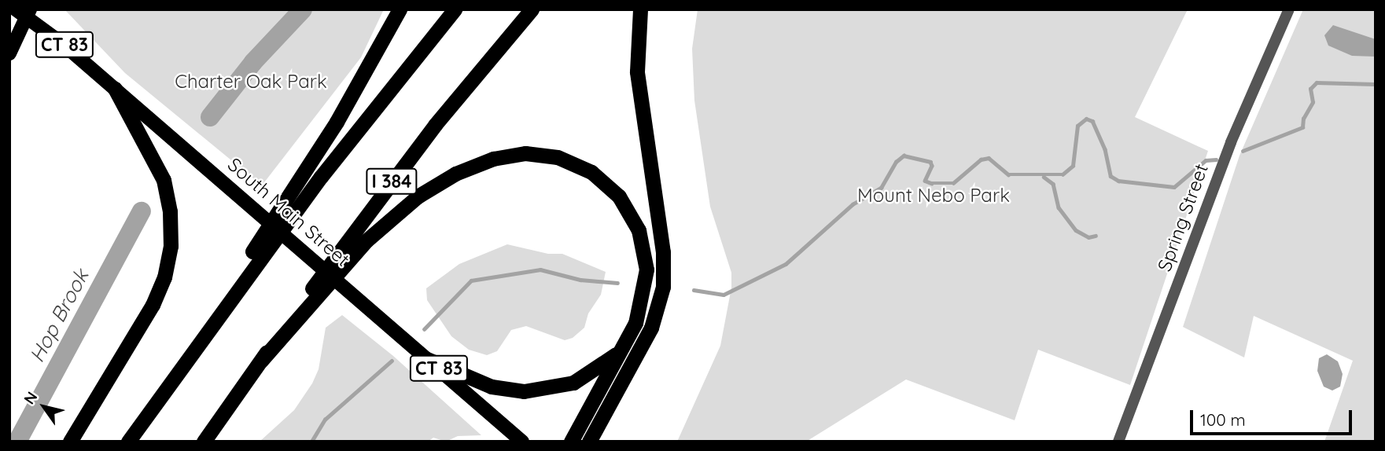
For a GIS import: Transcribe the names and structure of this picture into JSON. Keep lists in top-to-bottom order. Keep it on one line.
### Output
{"streets":{"highway":["I 384"],"main road":["CT 83","South Main Street"],"street":["Spring Street"]},"water":["Hop Brook"],"parks":["Charter Oak Park","Mount Nebo Park"],"scale_bar":"100 m","north":"top left"}
